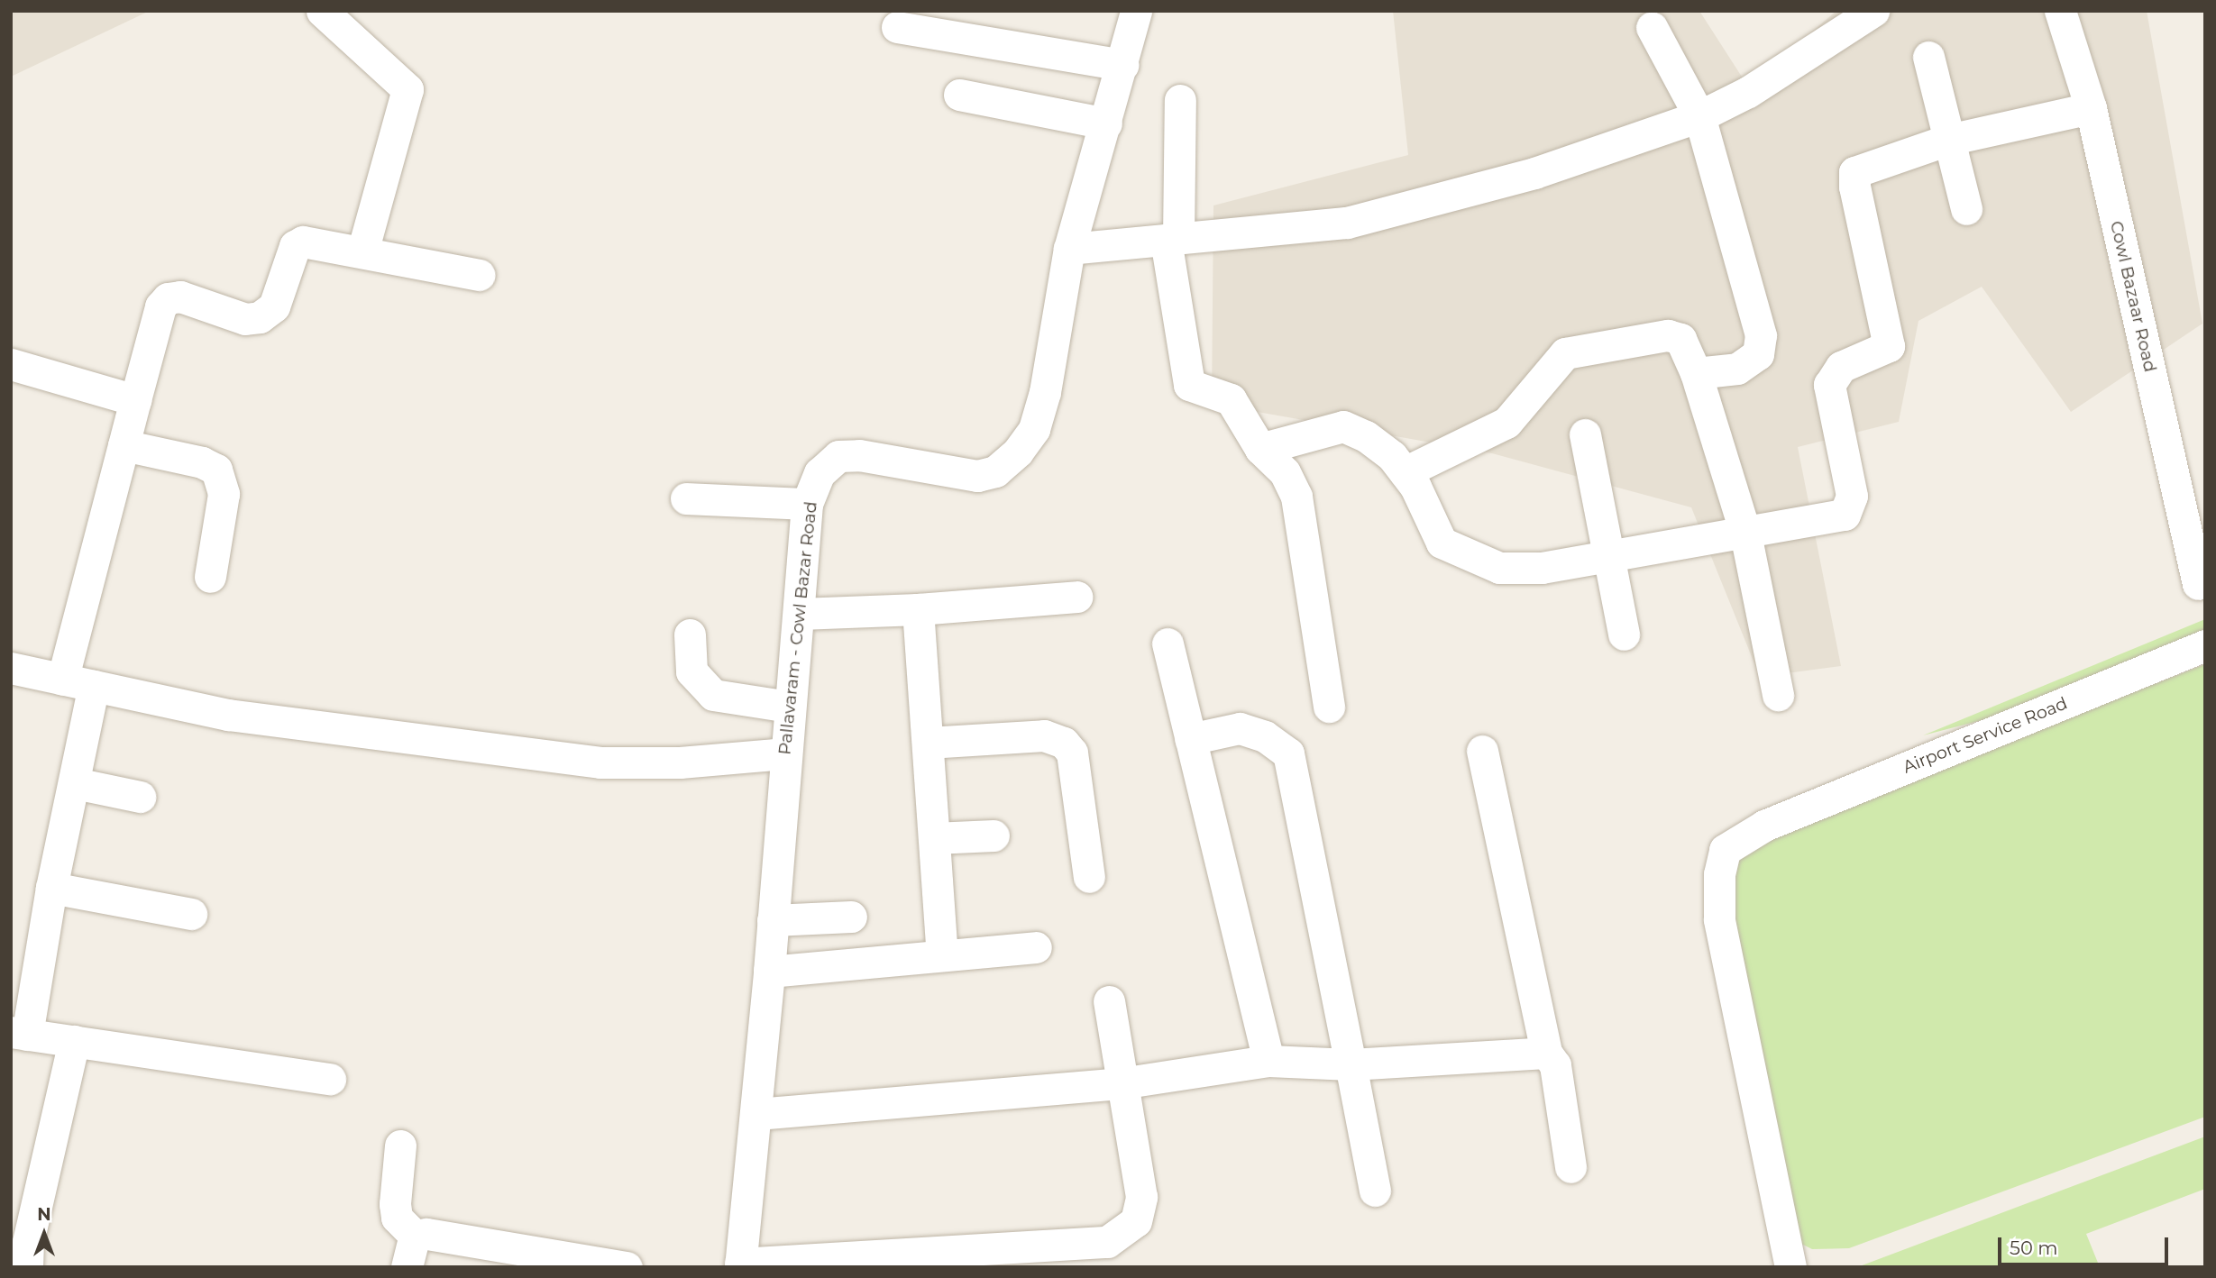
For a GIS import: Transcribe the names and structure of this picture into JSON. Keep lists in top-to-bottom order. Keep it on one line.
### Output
{"streets":{"street":["Cowl Bazaar Road","Pallavaram - Cowl Bazar Road","Airport Service Road"]},"scale_bar":"50 m","north":"top"}
